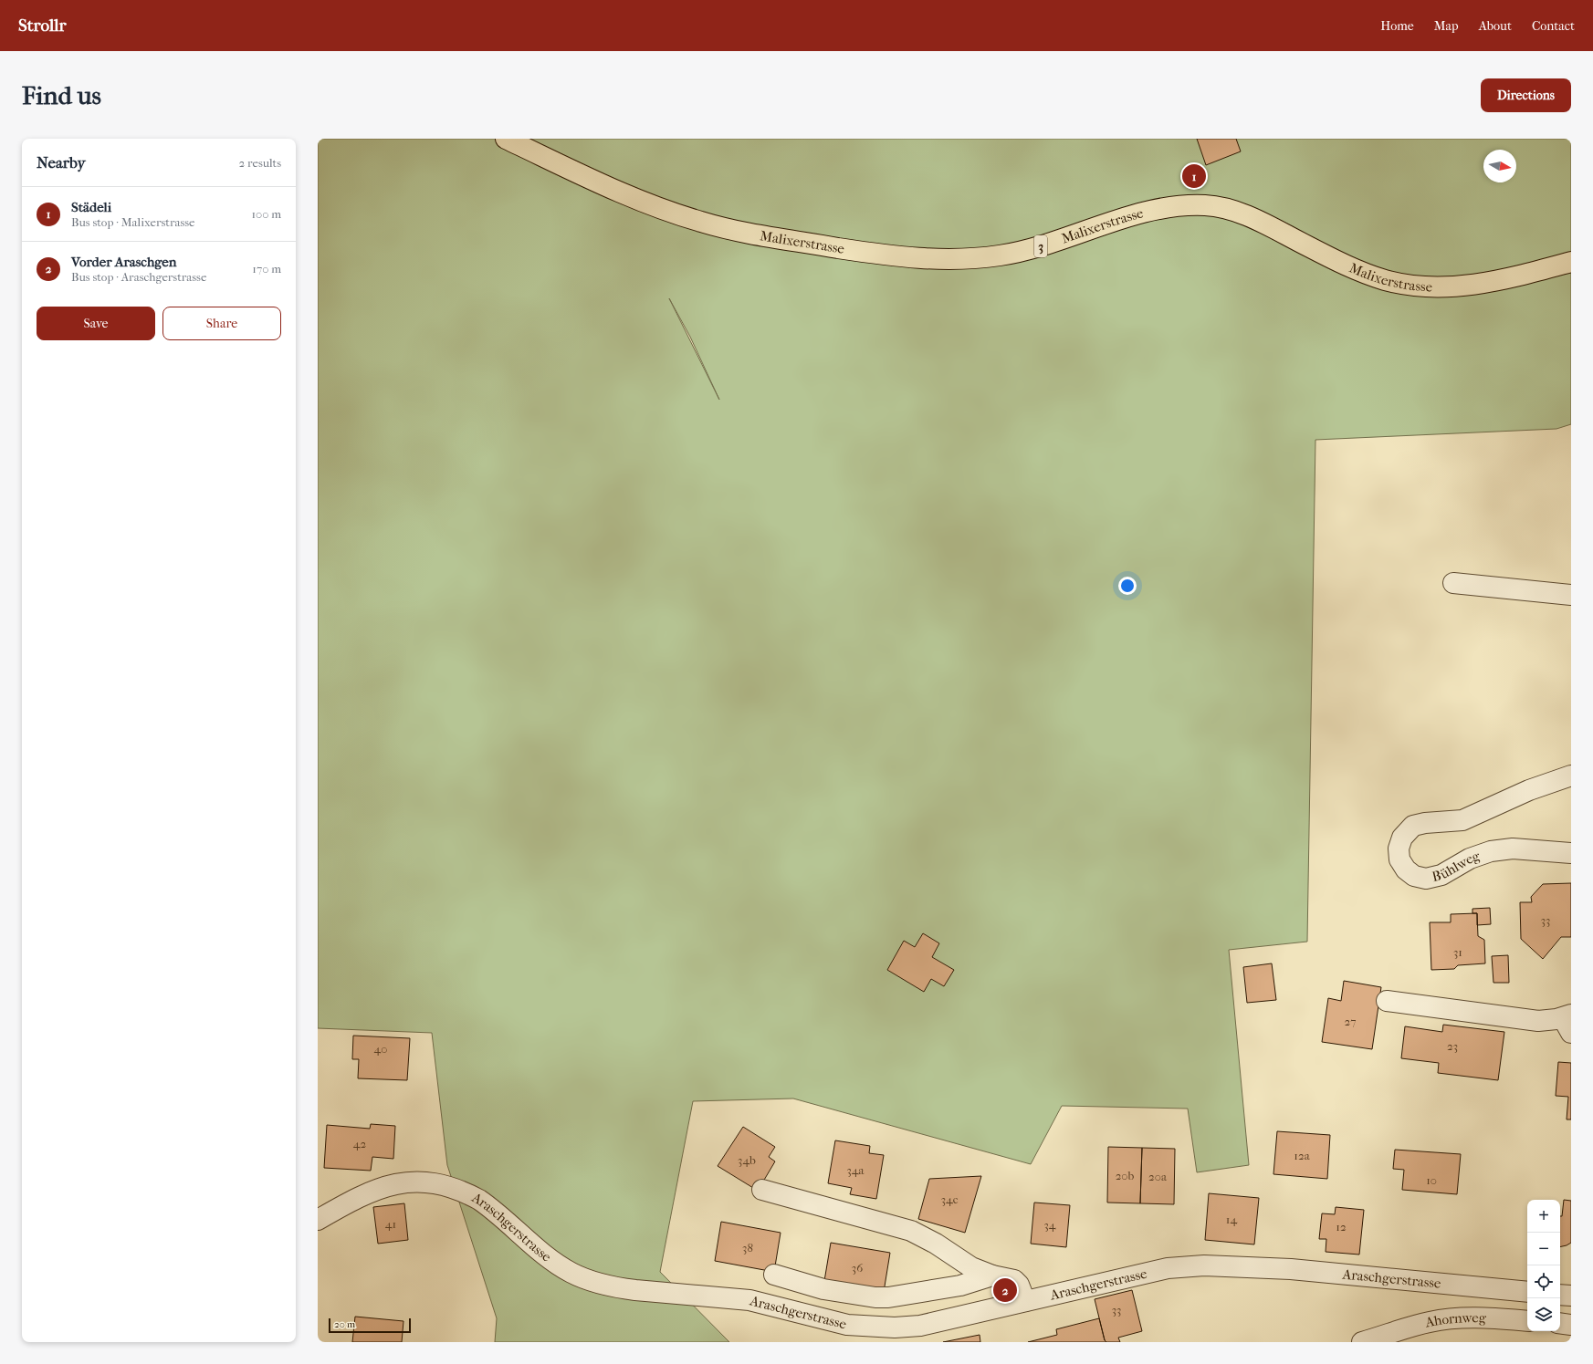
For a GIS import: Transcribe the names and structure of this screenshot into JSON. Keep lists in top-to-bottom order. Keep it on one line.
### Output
{"streets":{"main road":["Malixerstrasse","3"],"street":["Bühlweg","Araschgerstrasse","Ahornweg"]},"house_numbers":["33","31","27","23","40","42","12a","34b","34a","20b","20a","10","34c","14","41","34","12","38","36","33"],"scale_bar":"20 m","north":"right","page":{"header":"Strollr","nav":["Home","Map","About","Contact"],"buttons":["Directions",["Save","Share"]],"title":"Find us","heading":["Nearby","2 results"],"pins":["1","2"],"list":[{"mark":"1","name":"Städeli","note":"Bus stop · Malixerstrasse","value":"100 m"},{"mark":"2","name":"Vorder Araschgen","note":"Bus stop · Araschgerstrasse","value":"170 m"}],"map_buttons":["+","−"],"scale":"20 m"}}
